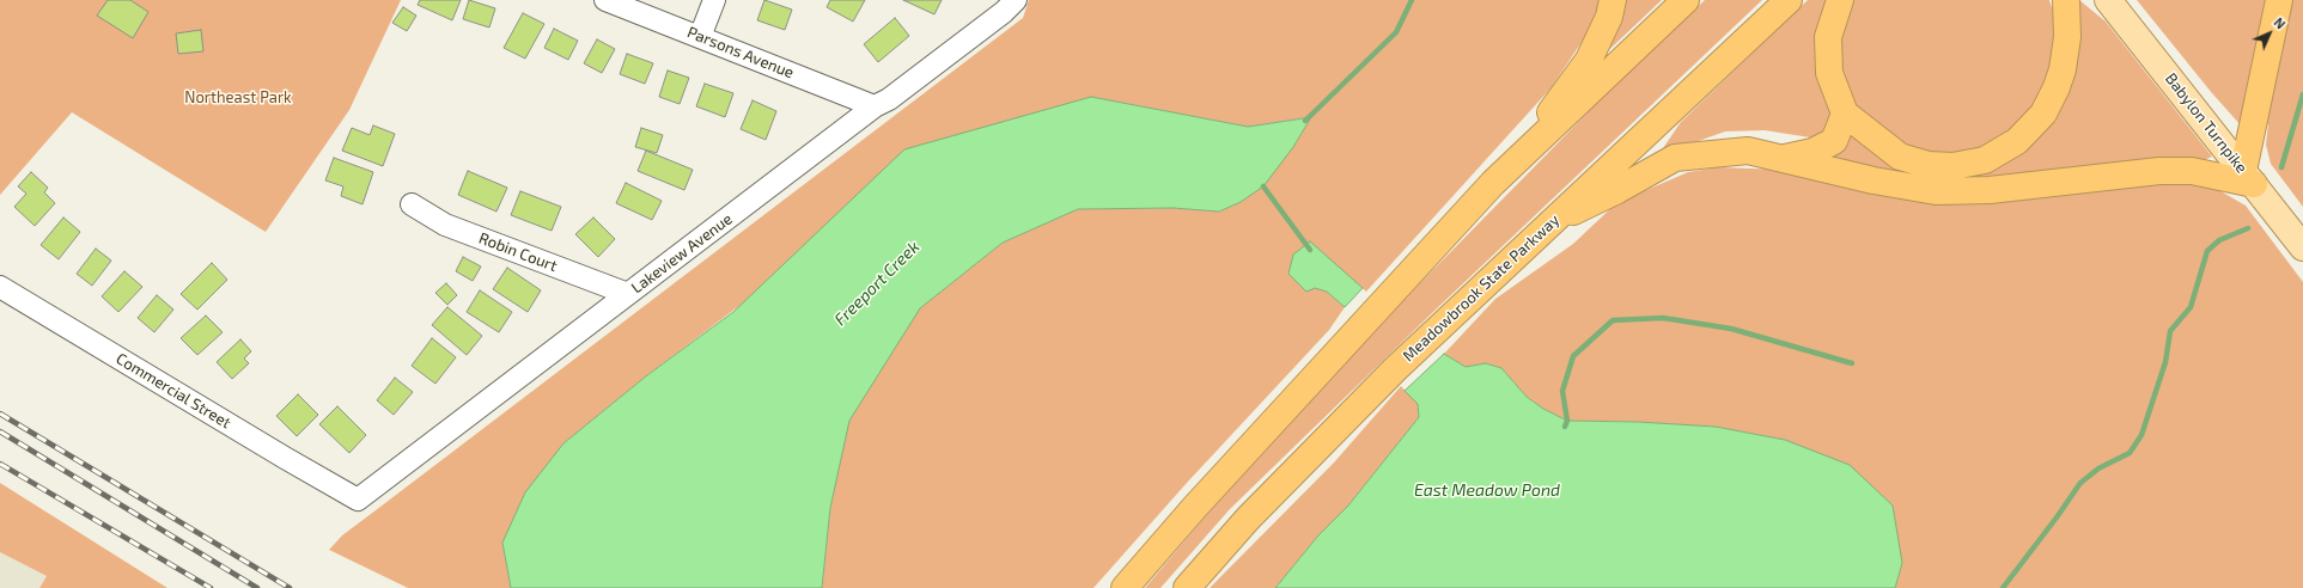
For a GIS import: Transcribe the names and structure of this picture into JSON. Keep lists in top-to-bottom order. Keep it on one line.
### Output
{"streets":{"highway":["Meadowbrook State Parkway"],"main road":["Babylon Turnpike"],"street":["Parsons Avenue","Robin Court","Lakeview Avenue","Commercial Street"]},"crossings":[["Parsons Avenue","Lakeview Avenue"],["Robin Court","Lakeview Avenue"],["Lakeview Avenue","Commercial Street"]],"water":["Freeport Creek","East Meadow Pond"],"parks":["Northeast Park"],"north":"top right"}
